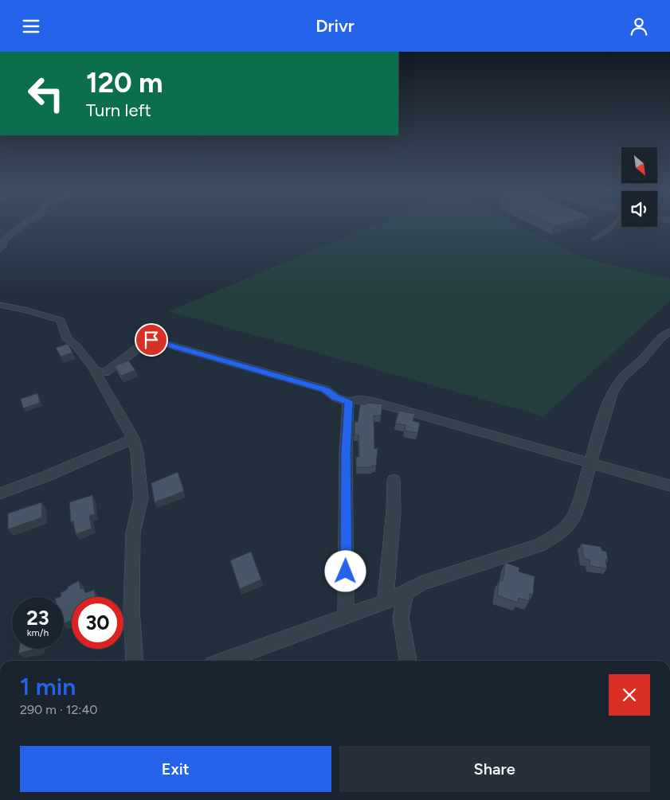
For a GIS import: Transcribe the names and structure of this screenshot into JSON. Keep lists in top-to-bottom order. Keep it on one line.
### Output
{"north":"bottom right","page":{"header":"Drivr","turn":["120 m","Turn left"],"speed":"23 km/h","limit":"30","heading":["1 min","290 m · 12:40"],"buttons":["Exit","Share"]}}
